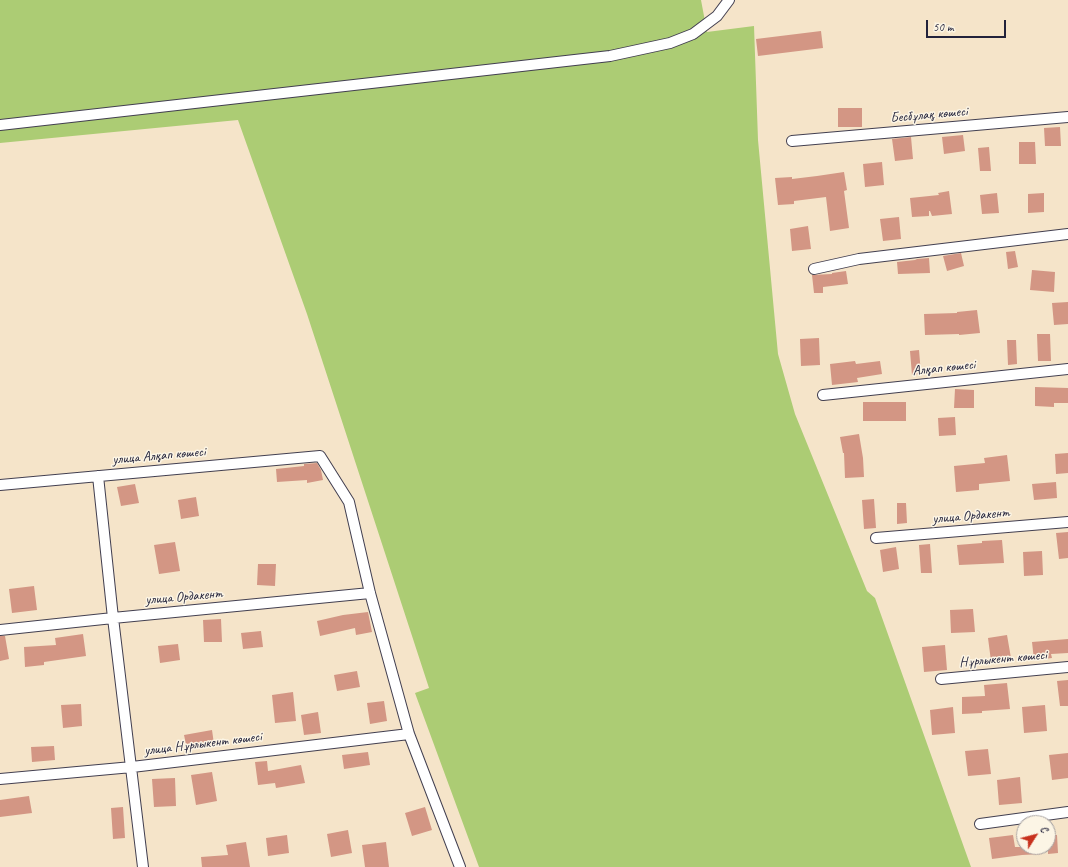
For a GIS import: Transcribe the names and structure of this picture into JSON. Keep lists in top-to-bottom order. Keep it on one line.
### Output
{"streets":{"street":["Бесбұлақ көшесі","Алқап көшесі","улица Алқап көшесі","улица Ордакент","Нұрлыкент көшесі","улица Нұрлыкент көшесі"]},"crossings":[["улица Алқап көшесі","улица Ордакент"]],"scale_bar":"50 m","north":"top right"}
